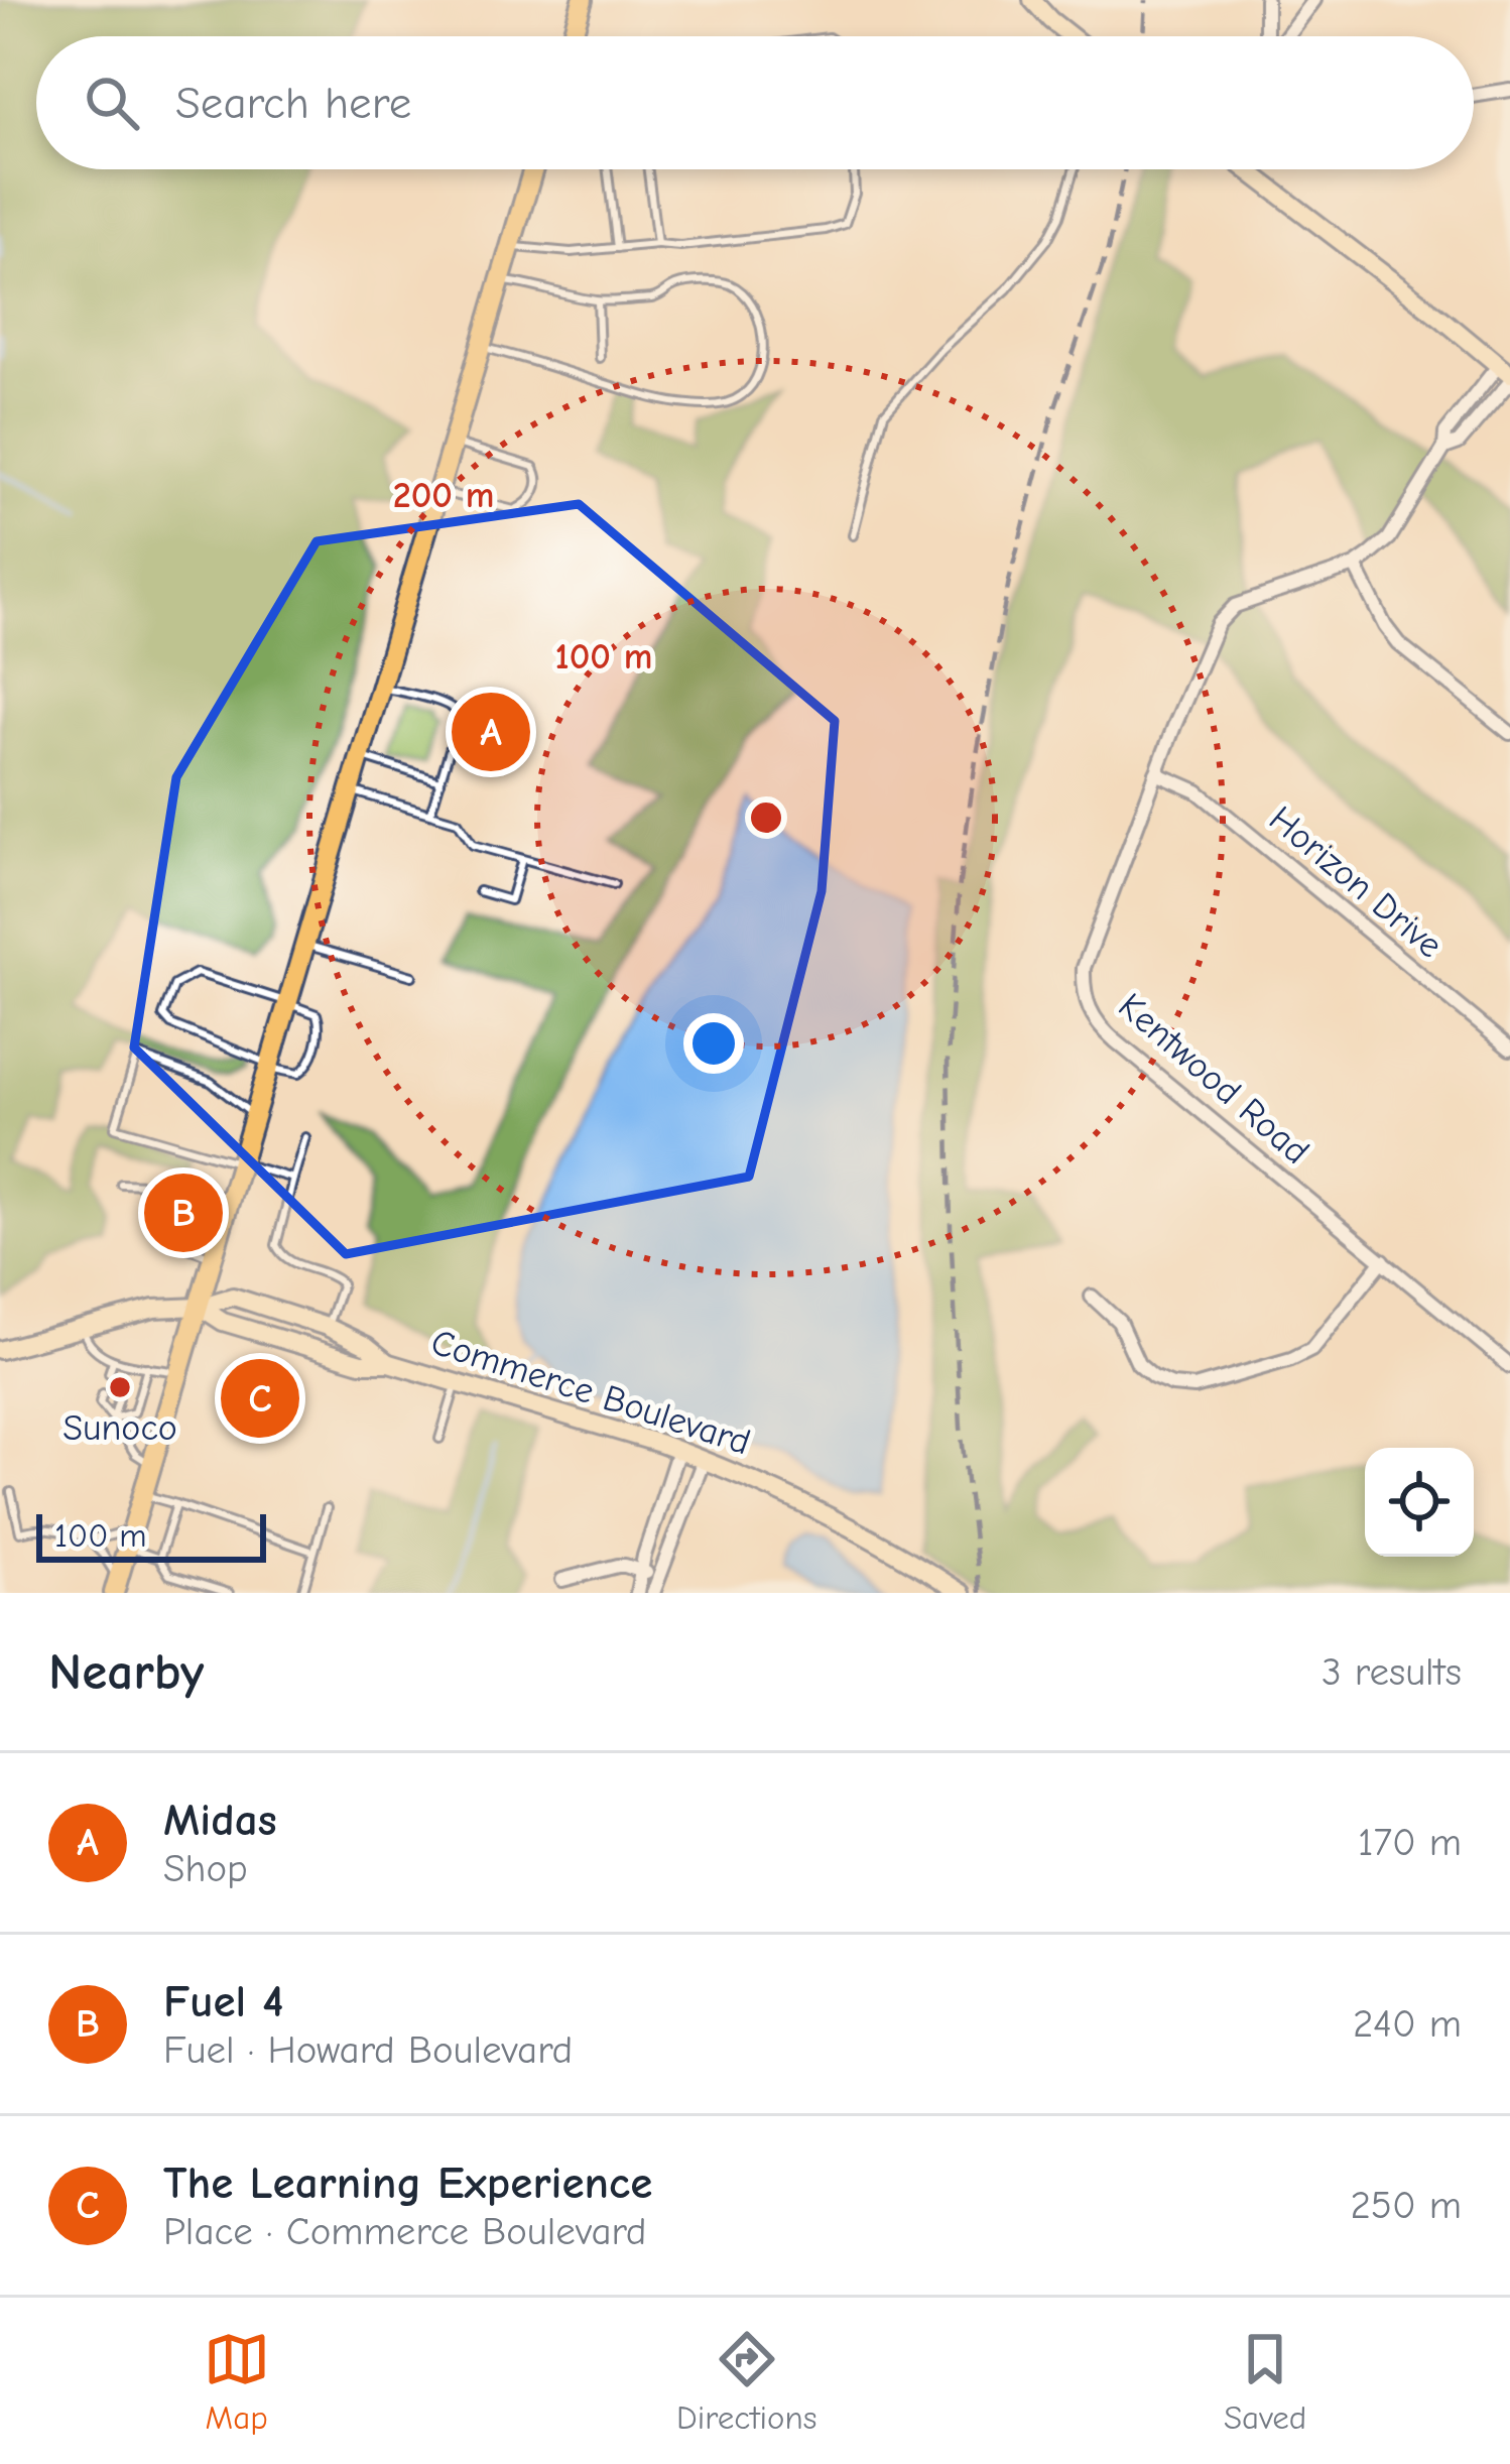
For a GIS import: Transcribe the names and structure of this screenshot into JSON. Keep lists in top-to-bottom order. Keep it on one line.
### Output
{"streets":{"main road":["Commerce Boulevard"],"street":["Horizon Drive","Kentwood Road"]},"crossings":[["Horizon Drive","Kentwood Road"]],"places":["Sunoco"],"scale_bar":"100 m","page":{"search":"Search here","pins":["A","B","C"],"scale":"100 m","heading":["Nearby","3 results"],"list":[{"mark":"A","name":"Midas","note":"Shop","value":"170 m"},{"mark":"B","name":"Fuel 4","note":"Fuel · Howard Boulevard","value":"240 m"},{"mark":"C","name":"The Learning Experience","note":"Place · Commerce Boulevard","value":"250 m"}],"nav":["Map","Directions","Saved"]},"rings":["200 m","100 m"]}
